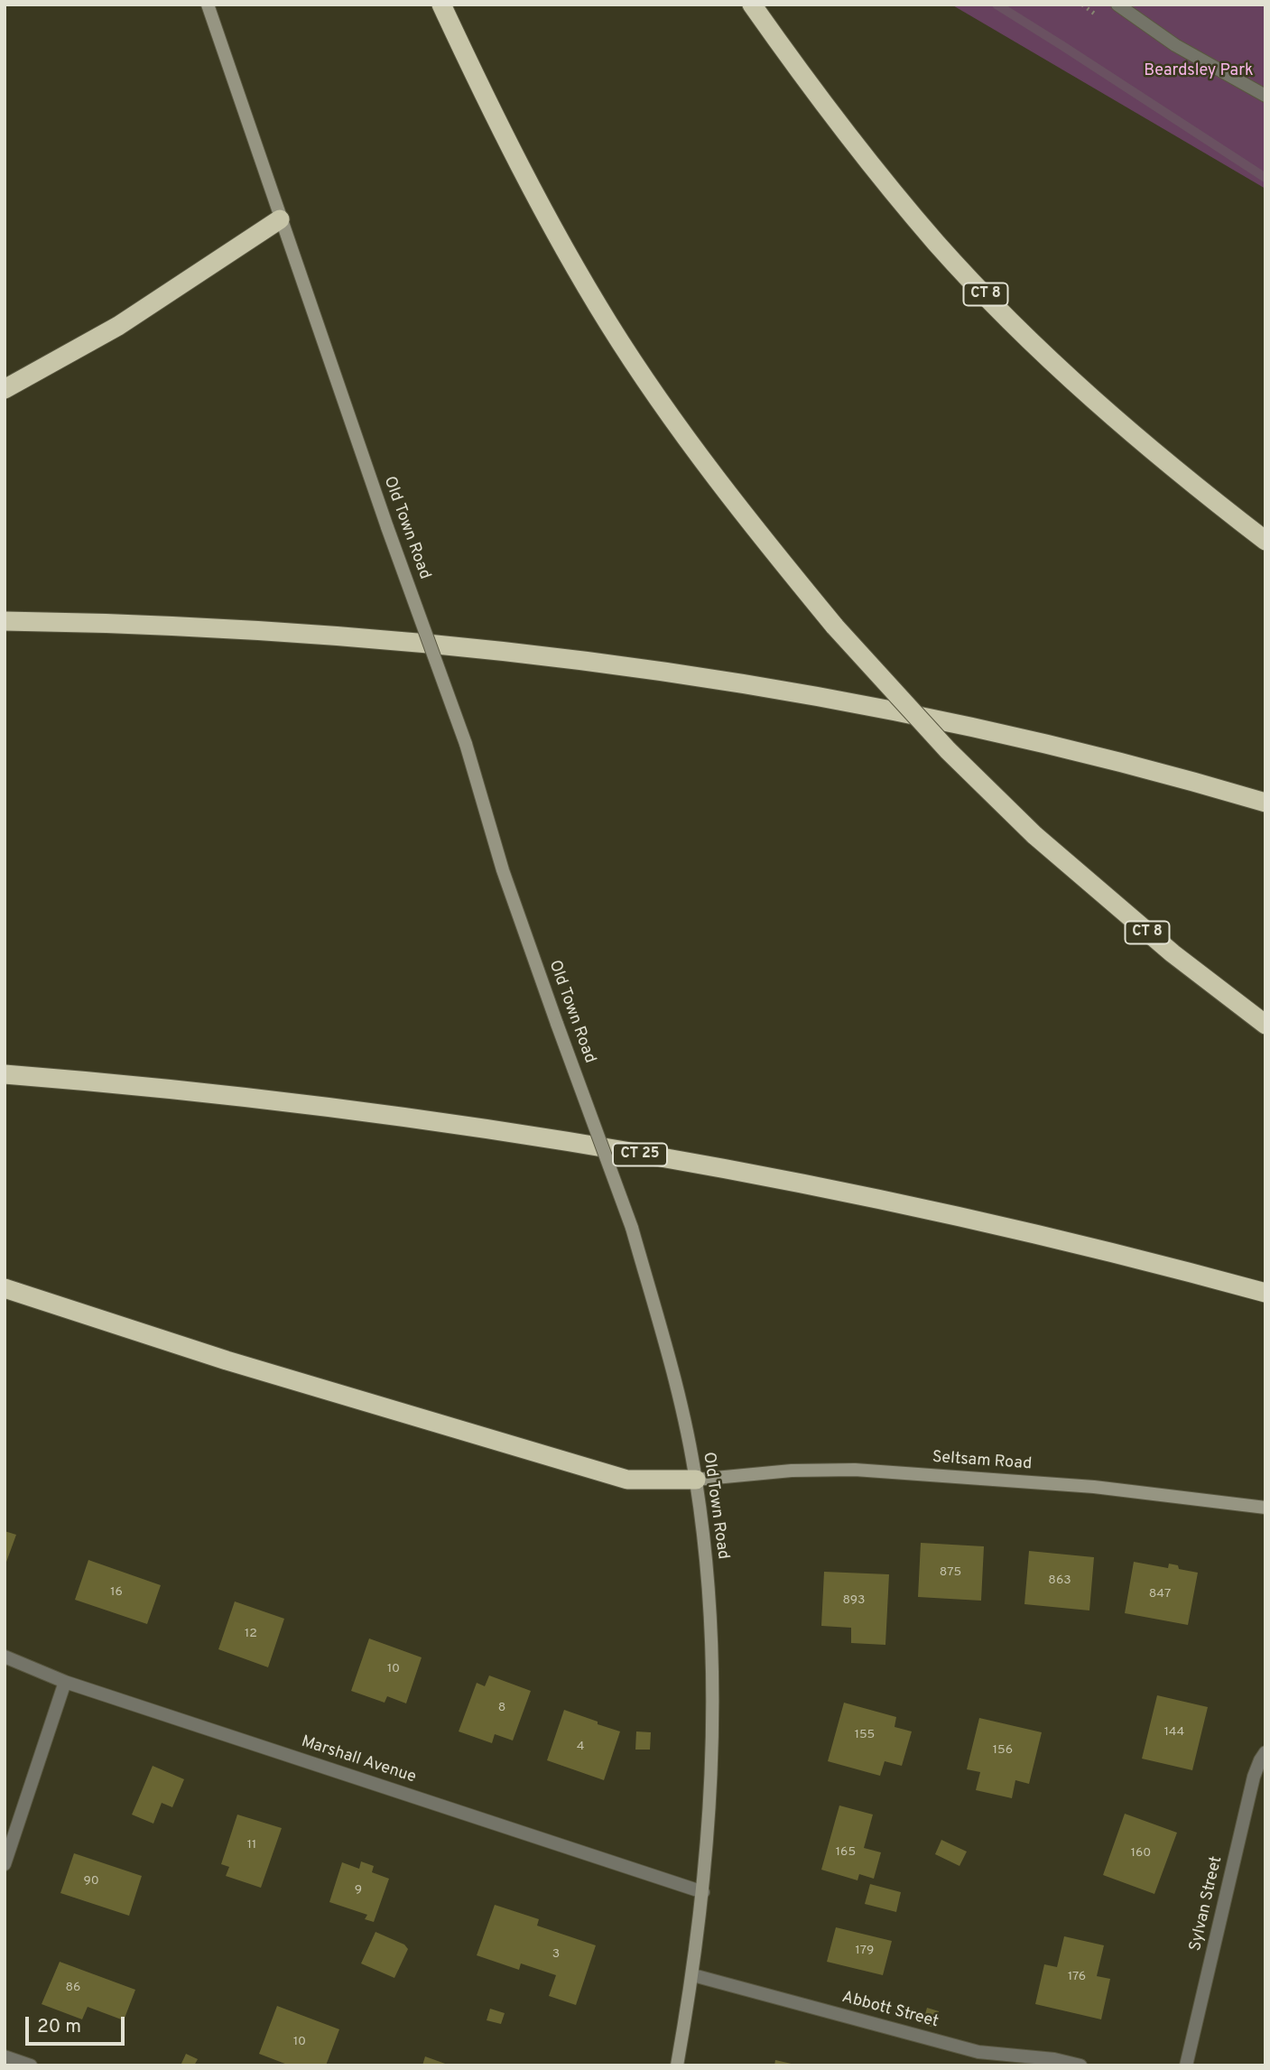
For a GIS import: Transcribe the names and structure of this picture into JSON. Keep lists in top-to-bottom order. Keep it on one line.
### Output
{"streets":{"highway":["CT 8","CT 25"],"main road":["Old Town Road","Seltsam Road"],"street":["Marshall Avenue","Sylvan Street","Abbott Street"]},"crossings":[["Old Town Road","Seltsam Road"],["Old Town Road","Marshall Avenue"],["Old Town Road","Abbott Street"]],"parks":["Beardsley Park"],"house_numbers":["875","863","16","847","893","12","10","8","144","155","4","156","11","165","160","90","9","179","3","176","86","10"],"scale_bar":"20 m"}
